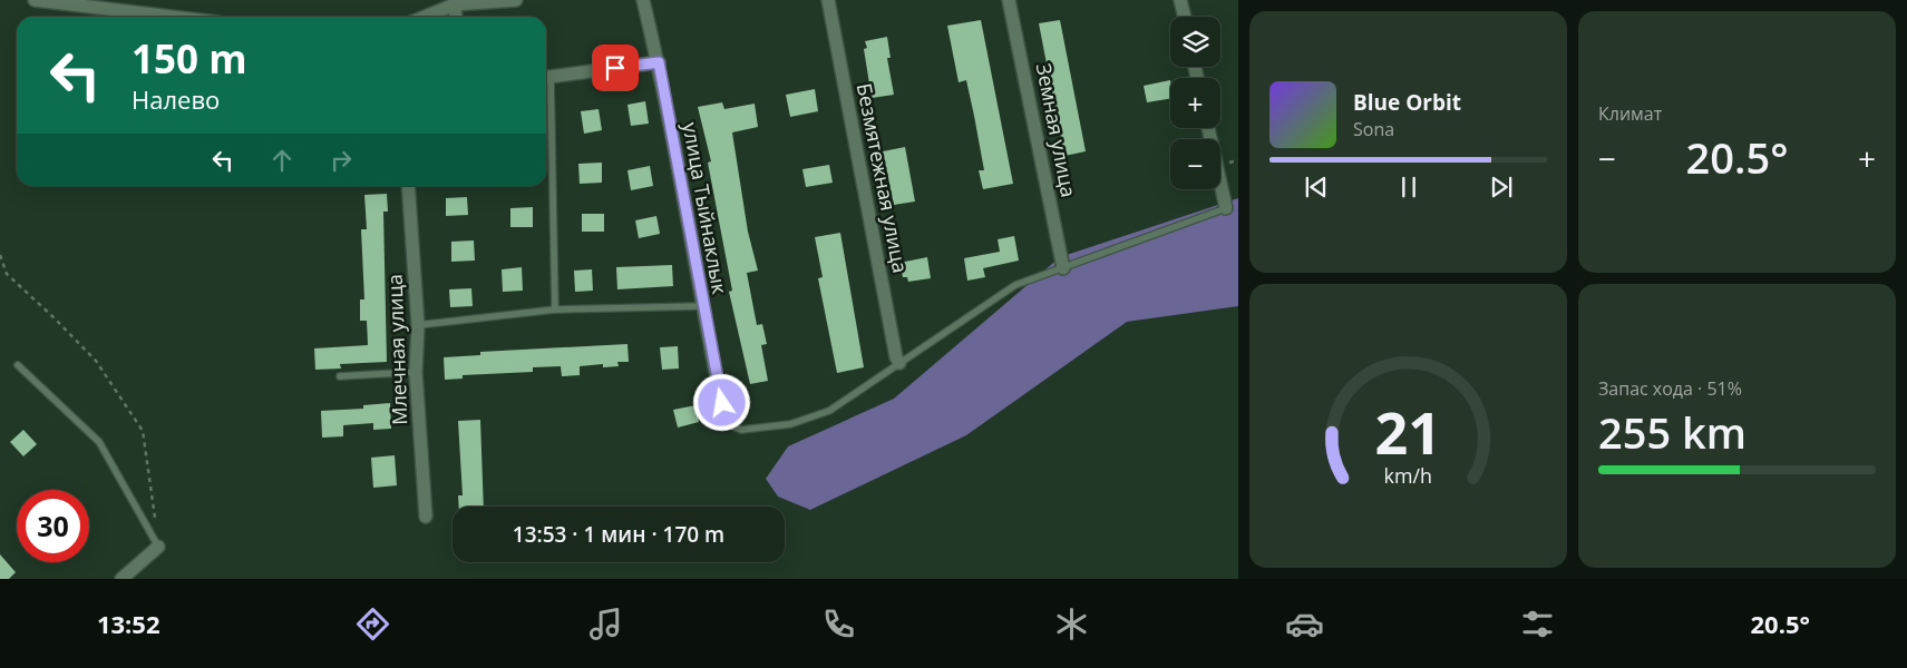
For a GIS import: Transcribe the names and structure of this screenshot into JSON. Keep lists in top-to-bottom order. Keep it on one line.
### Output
{"streets":{"street":["Земная улица","Безмятежная улица","улица Тыйнаклык","Млечная улица"]},"page":{"tile":["Климат",["Запас хода · 51%","255 km"]],"map_buttons":["+","−"],"turn":["150 m","Налево"],"song":["Blue Orbit","Sona"],"heat":["−","20.5°","+"],"limit":"30","trip":"13:53 · 1 мин · 170 m","tabs":["13:52","20.5°"],"gauge":["21","km/h"]}}
